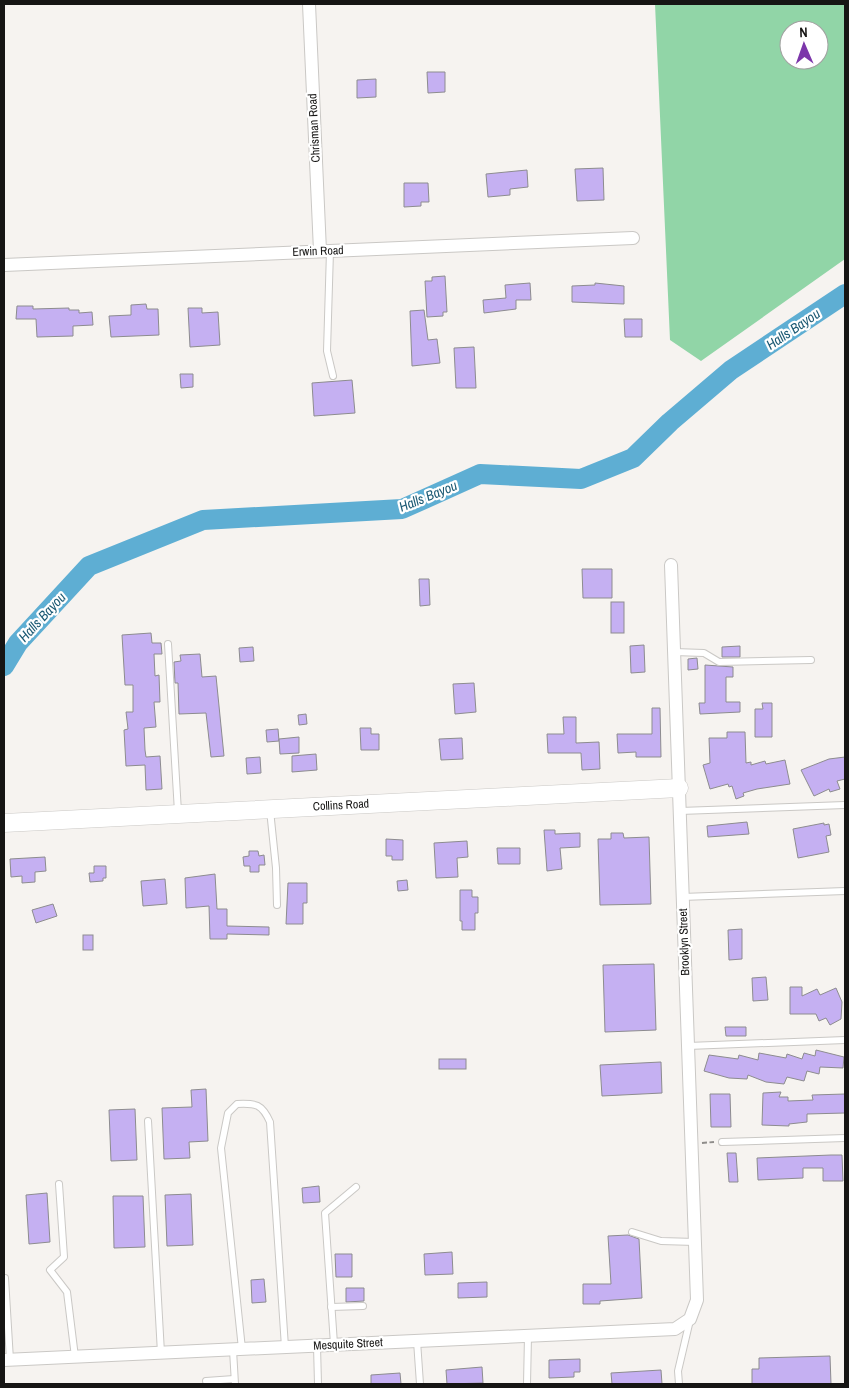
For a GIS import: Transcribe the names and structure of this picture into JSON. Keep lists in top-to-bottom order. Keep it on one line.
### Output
{"streets":{"street":["Chrisman Road","Erwin Road","Collins Road","Brooklyn Street","Mesquite Street"]},"crossings":[["Chrisman Road","Erwin Road"],["Collins Road","Brooklyn Street"],["Brooklyn Street","Mesquite Street"]],"water":["Halls Bayou"],"north":"top"}
